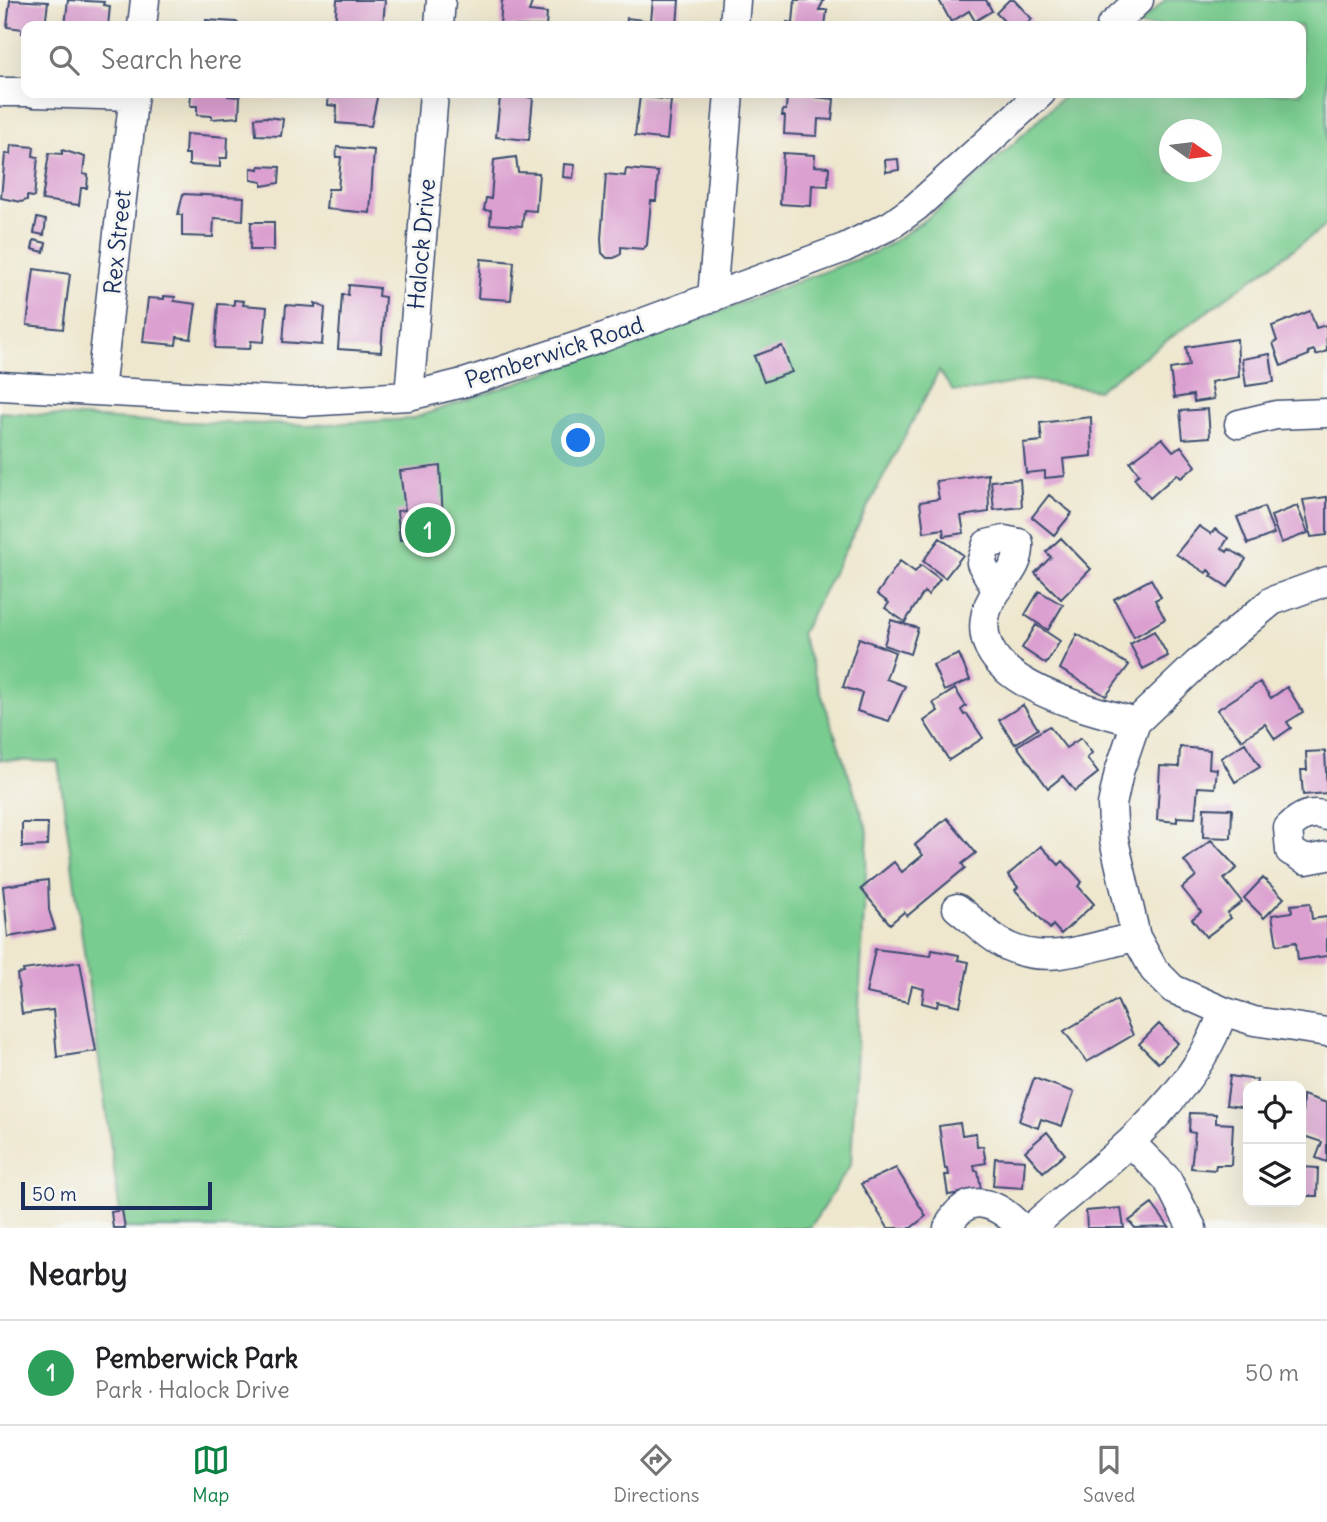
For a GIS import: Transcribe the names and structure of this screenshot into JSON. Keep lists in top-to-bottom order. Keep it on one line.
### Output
{"streets":{"street":["Rex Street","Halock Drive","Pemberwick Road"]},"crossings":[["Rex Street","Pemberwick Road"],["Halock Drive","Pemberwick Road"]],"scale_bar":"50 m","north":"right","page":{"search":"Search here","pins":"1","scale":"50 m","heading":"Nearby","list":[{"mark":"1","name":"Pemberwick Park","note":"Park · Halock Drive","value":"50 m"}],"nav":["Map","Directions","Saved"]}}
